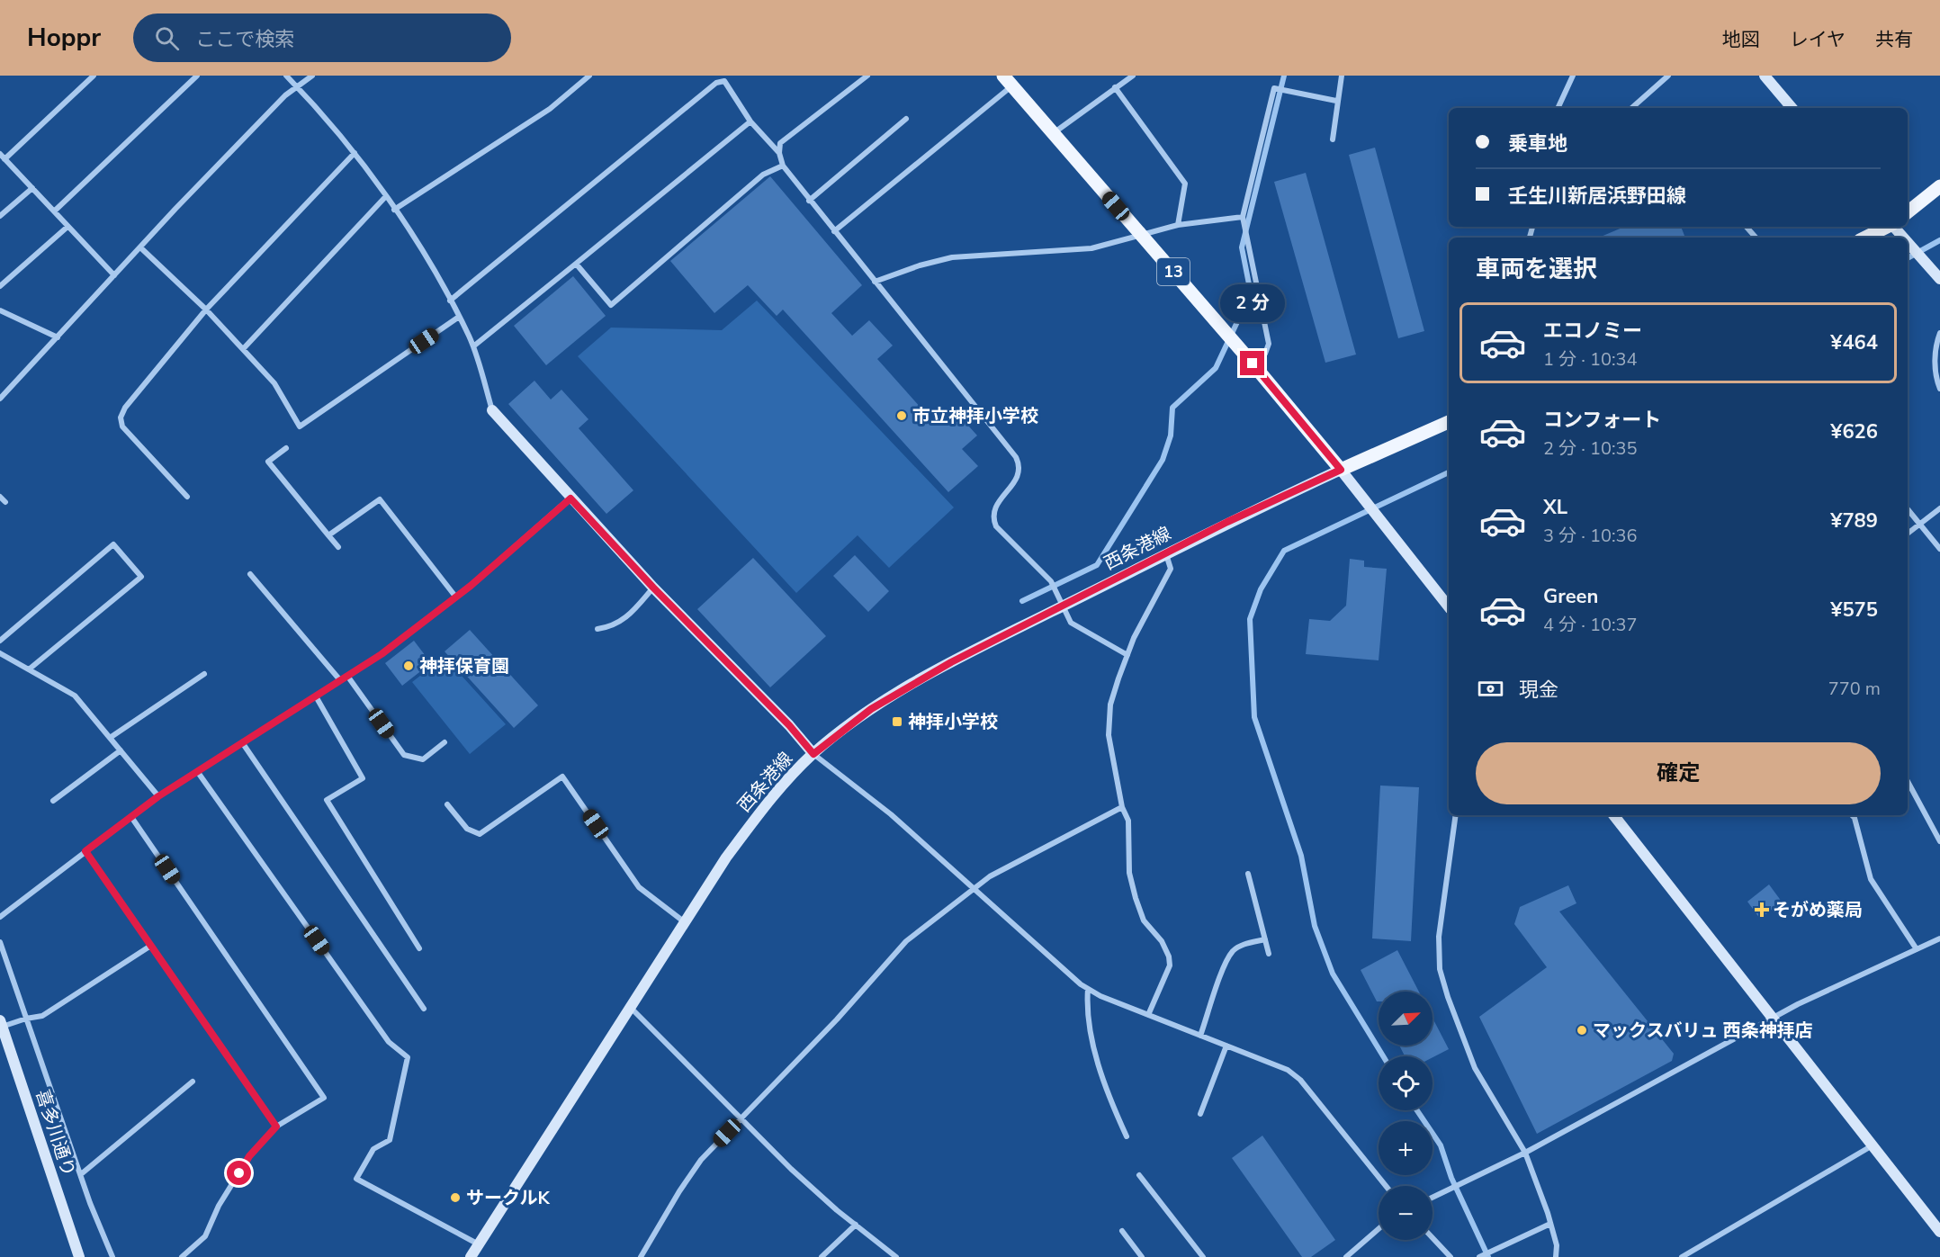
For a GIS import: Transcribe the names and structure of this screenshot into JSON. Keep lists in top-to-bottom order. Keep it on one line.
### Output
{"streets":{"main road":["13"],"street":["西条港線","喜多川通り"]},"crossings":[["13","西条港線"]],"places":{"other":["市立神拝小学校","神拝保育園","マックスバリュ 西条神拝店","サークルK"],"transit":["神拝小学校"],"health":["そがめ薬局"]},"north":"top right","page":{"header":"Hoppr","search":"ここで検索","nav":["地図","レイヤ","共有"],"banner":["乗車地","壬生川新居浜野田線"],"heading":"車両を選択","bubble":"2 分","list":[{"name":"エコノミー","note":"1 分 · 10:34","value":"¥464"},{"name":"コンフォート","note":"2 分 · 10:35","value":"¥626"},{"name":"XL","note":"3 分 · 10:36","value":"¥789"},{"name":"Green","note":"4 分 · 10:37","value":"¥575"}],"pay":["現金","770 m"],"buttons":"確定","map_buttons":["+","−"]}}
